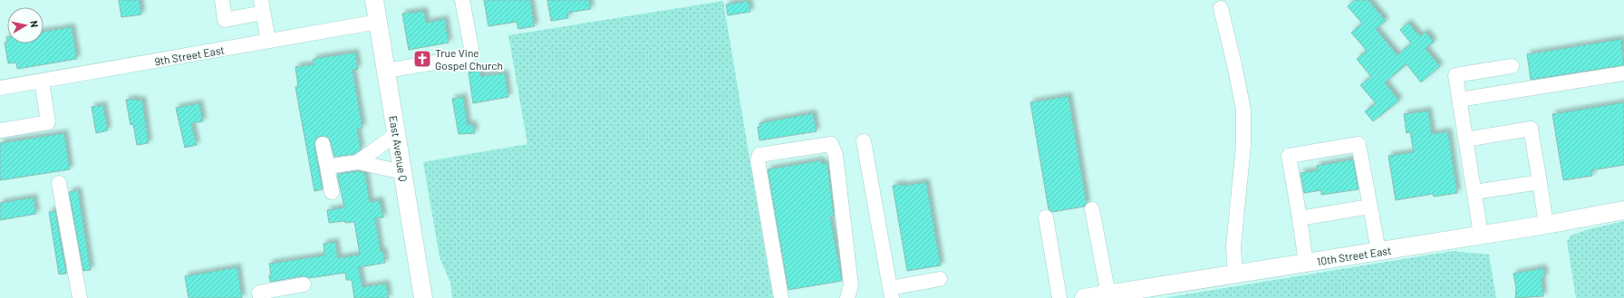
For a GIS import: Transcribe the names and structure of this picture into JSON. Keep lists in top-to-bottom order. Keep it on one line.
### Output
{"streets":{"main road":["East Avenue Q","10th Street East"],"street":["9th Street East"]},"crossings":[["9th Street East","East Avenue Q"]],"places":{"church":["True Vine Gospel Church"]},"north":"right"}
